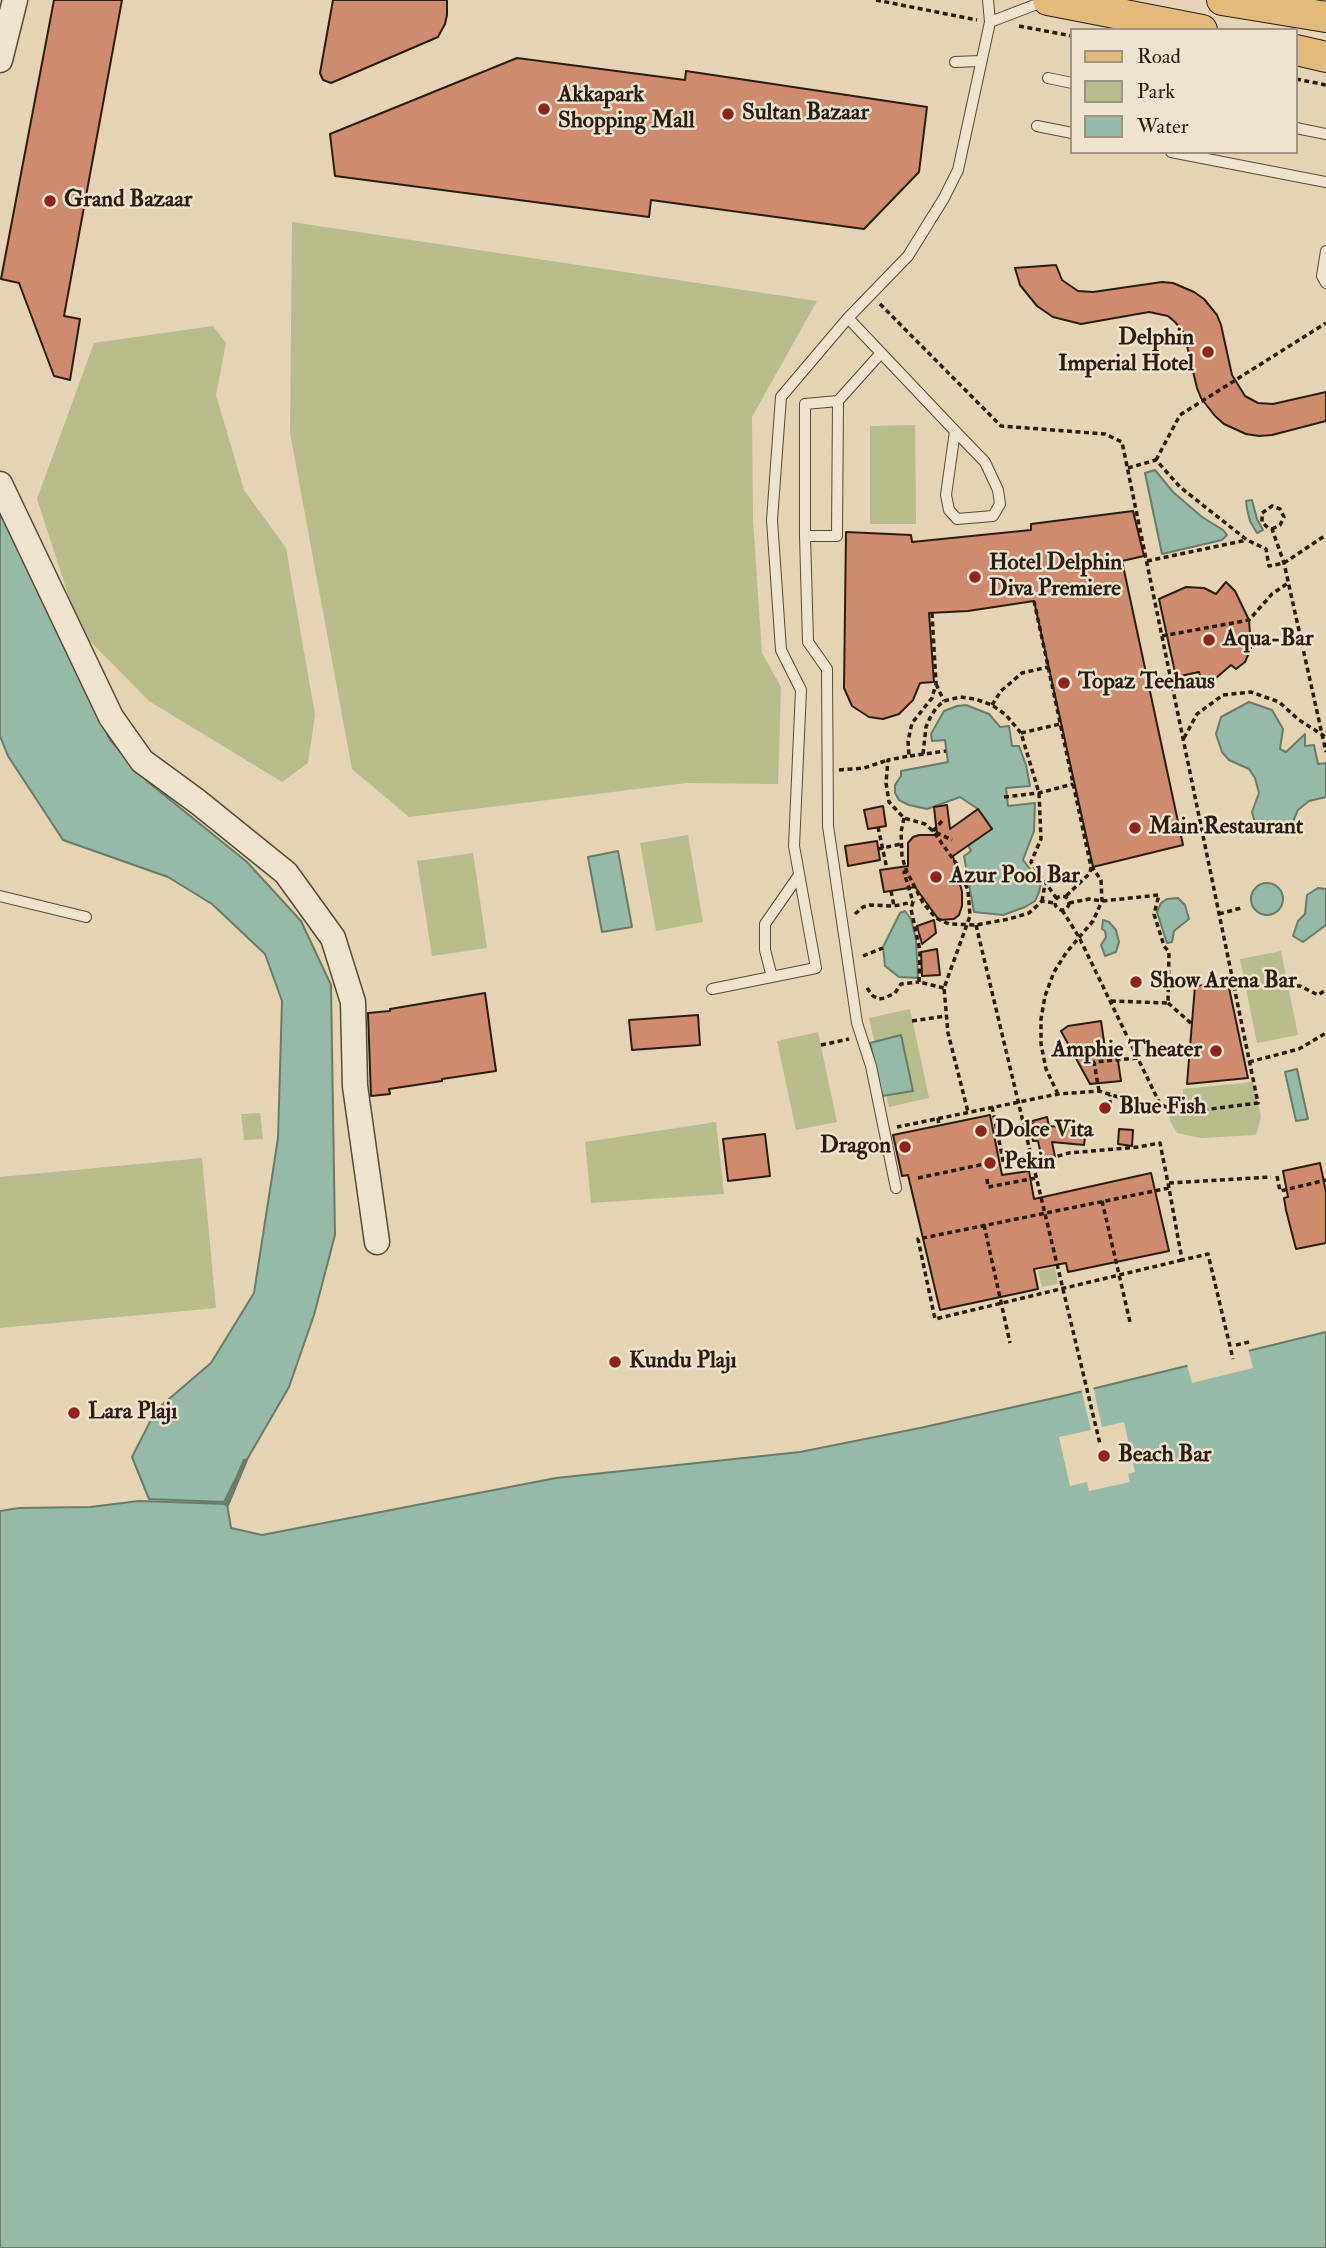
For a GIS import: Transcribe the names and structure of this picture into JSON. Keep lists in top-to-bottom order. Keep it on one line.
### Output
{"places":["Akkapark Shopping Mall","Sultan Bazaar","Grand Bazaar","Delphin Imperial Hotel","Hotel Delphin Diva Premiere","Aqua-Bar","Topaz Teehaus","Main Restaurant","Azur Pool Bar","Show Arena Bar","Amphie Theater","Blue Fish","Dolce Vita","Dragon","Pekin","Kundu Plajı","Lara Plajı","Beach Bar"],"legend":["Road","Park","Water"]}
